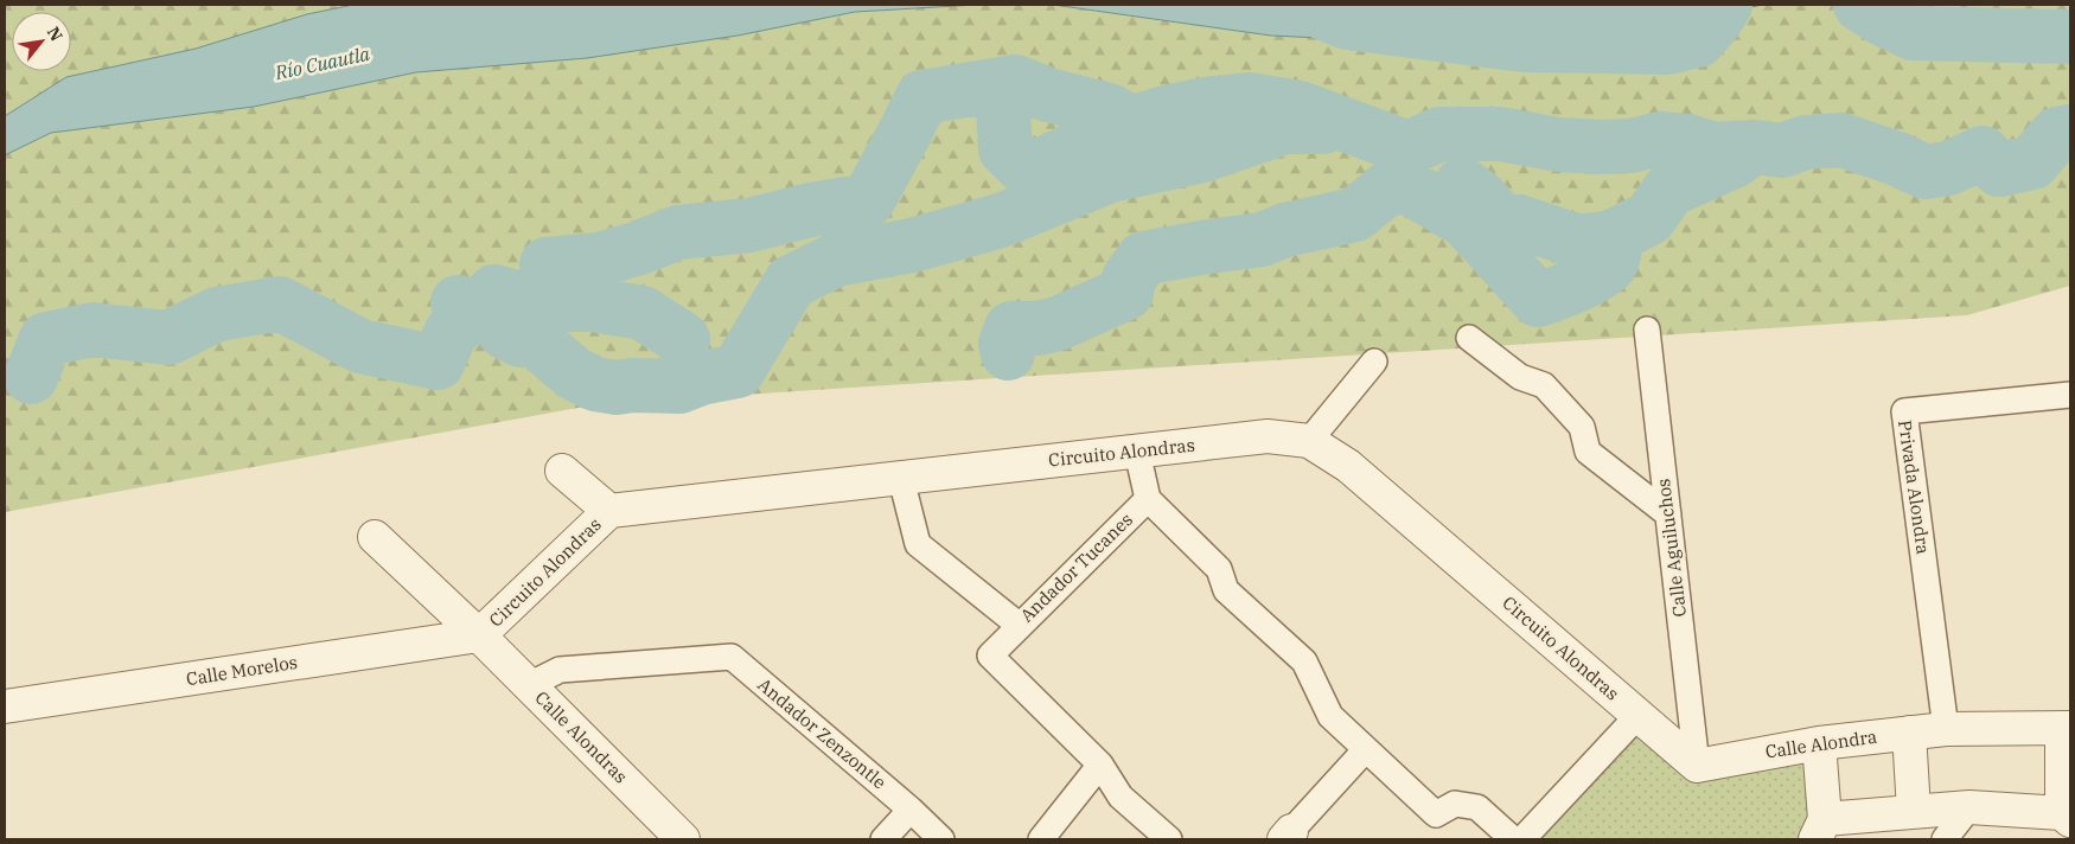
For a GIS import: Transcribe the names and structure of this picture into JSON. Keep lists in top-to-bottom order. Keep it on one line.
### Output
{"streets":{"street":["Circuito Alondras","Privada Alondra","Calle Aguiluchos","Andador Tucanes","Calle Morelos","Andador Zenzontle","Calle Alondras","Calle Alondra"]},"crossings":[["Circuito Alondras","Calle Aguiluchos"],["Circuito Alondras","Andador Tucanes"],["Circuito Alondras","Calle Morelos"],["Circuito Alondras","Calle Alondras"],["Circuito Alondras","Calle Alondra"],["Privada Alondra","Calle Alondra"],["Calle Aguiluchos","Calle Alondra"],["Calle Morelos","Calle Alondras"],["Andador Zenzontle","Calle Alondras"]],"water":["Río Cuautla"],"north":"top right"}
